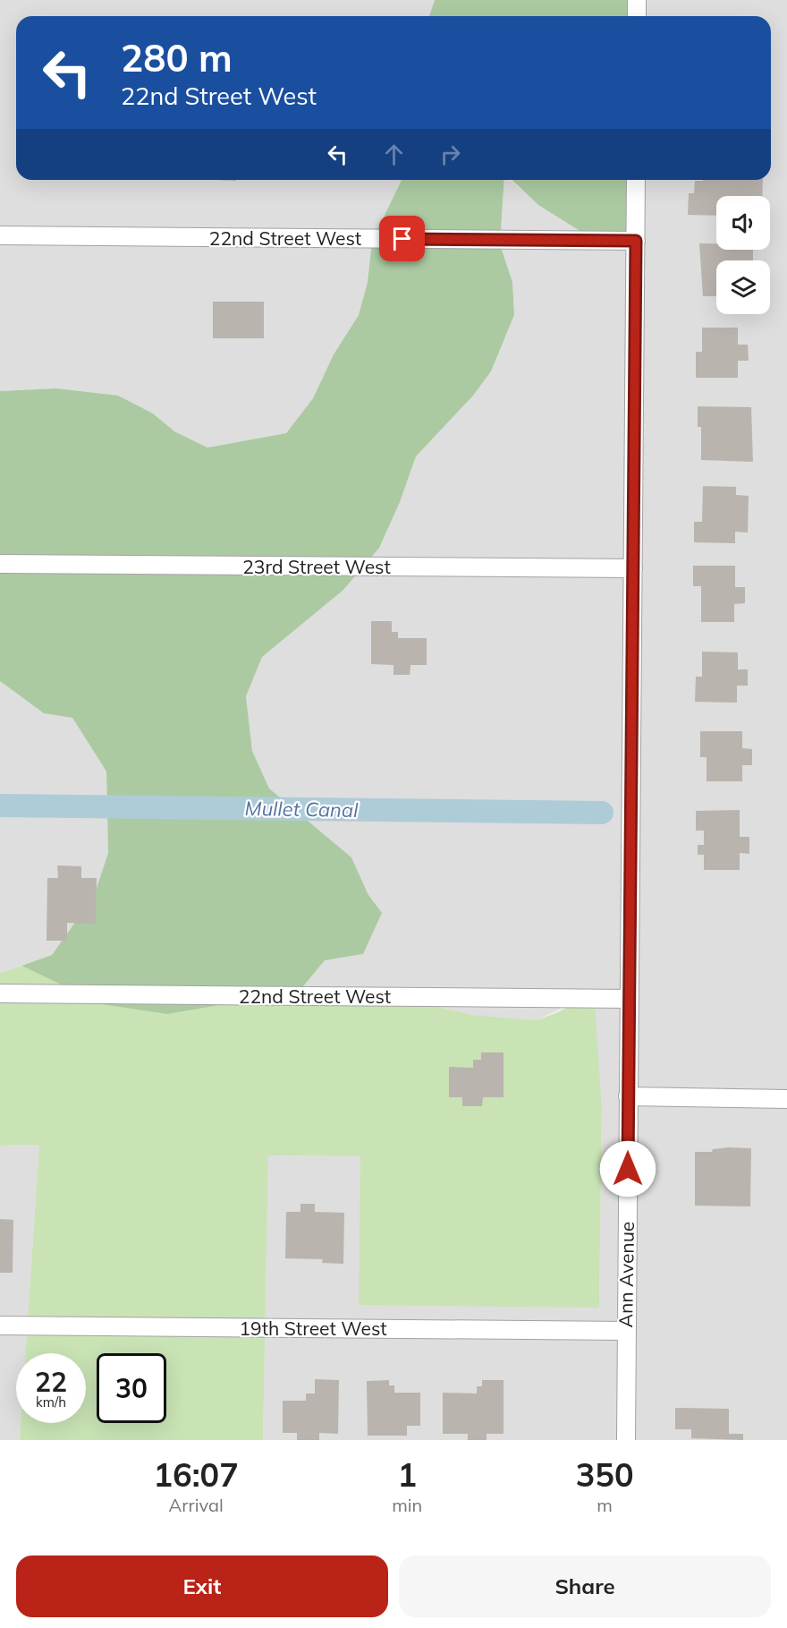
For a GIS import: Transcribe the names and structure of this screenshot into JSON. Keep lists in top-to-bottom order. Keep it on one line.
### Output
{"streets":{"street":["22nd Street West","23rd Street West","Ann Avenue","19th Street West"]},"crossings":[["22nd Street West","Ann Avenue"],["23rd Street West","Ann Avenue"],["Ann Avenue","19th Street West"]],"water":["Mullet Canal"],"page":{"turn":["280 m","22nd Street West"],"speed":"22 km/h","limit":"30","eta":["16:07","Arrival","1","min","350","m"],"buttons":["Exit","Share"]}}
